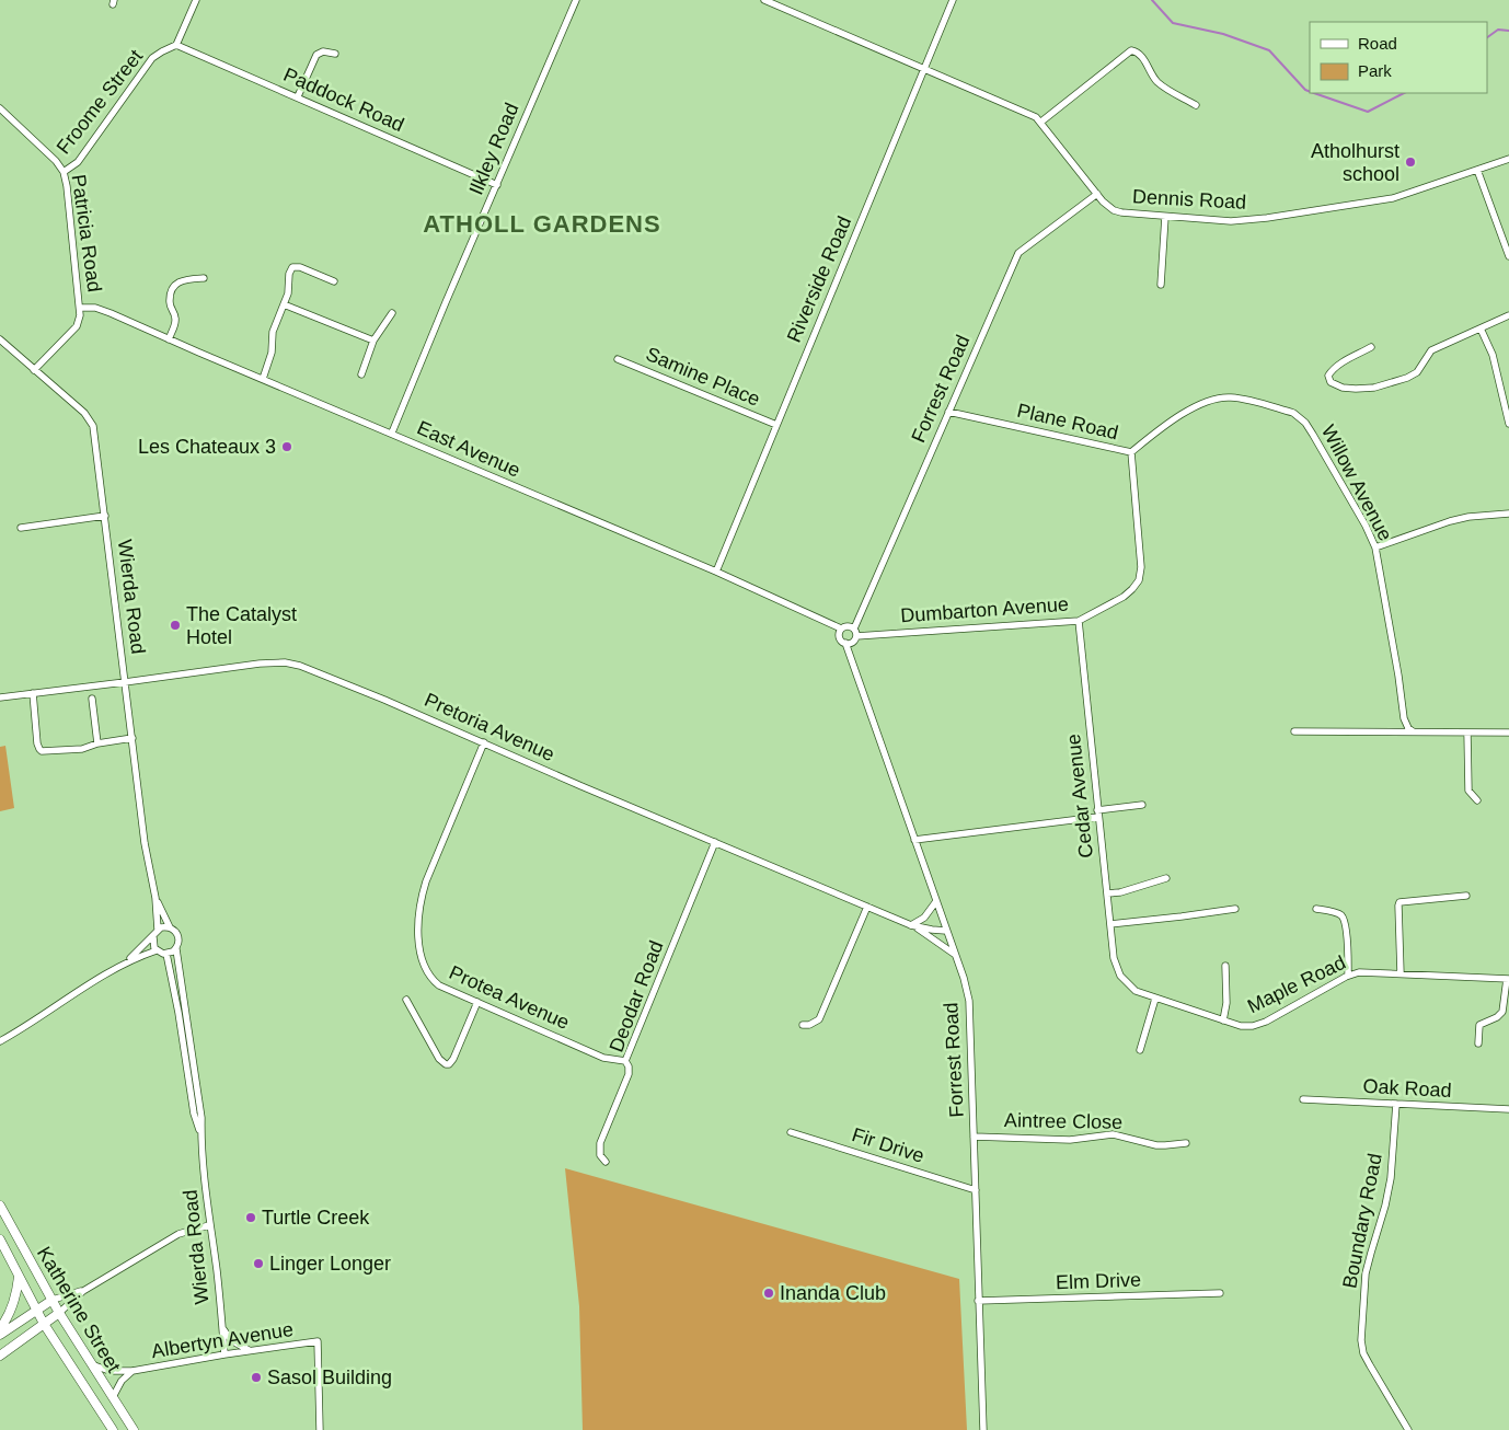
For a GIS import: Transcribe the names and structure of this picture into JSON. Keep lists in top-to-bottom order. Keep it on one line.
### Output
{"streets":{"main road":["Katherine Street"],"street":["Paddock Road","Froome Street","Ilkley Road","Dennis Road","Patricia Road","Riverside Road","Samine Place","Forrest Road","Plane Road","East Avenue","Willow Avenue","Wierda Road","Dumbarton Avenue","Pretoria Avenue","Cedar Avenue","Maple Road","Deodar Road","Protea Avenue","Oak Road","Aintree Close","Fir Drive","Boundary Road","Elm Drive","Albertyn Avenue"]},"crossings":[["Paddock Road","Froome Street"],["Paddock Road","Ilkley Road"],["Froome Street","Patricia Road"],["Ilkley Road","East Avenue"],["Dennis Road","Riverside Road"],["Dennis Road","Forrest Road"],["Patricia Road","East Avenue"],["Patricia Road","Wierda Road"],["Riverside Road","Samine Place"],["Riverside Road","East Avenue"],["Forrest Road","Plane Road"],["Forrest Road","East Avenue"],["Forrest Road","Dumbarton Avenue"],["Forrest Road","Pretoria Avenue"],["Forrest Road","Aintree Close"],["Forrest Road","Fir Drive"],["Forrest Road","Elm Drive"],["Plane Road","Willow Avenue"],["Plane Road","Dumbarton Avenue"],["East Avenue","Dumbarton Avenue"],["Wierda Road","Pretoria Avenue"],["Wierda Road","Albertyn Avenue"],["Dumbarton Avenue","Cedar Avenue"],["Pretoria Avenue","Deodar Road"],["Pretoria Avenue","Protea Avenue"],["Cedar Avenue","Maple Road"],["Deodar Road","Protea Avenue"],["Oak Road","Boundary Road"],["Katherine Street","Albertyn Avenue"]],"districts":["ATHOLL GARDENS"],"places":["Atholhurst school","Les Chateaux 3","The Catalyst Hotel","Turtle Creek","Linger Longer","Inanda Club","Sasol Building"],"legend":["Road","Park"]}
